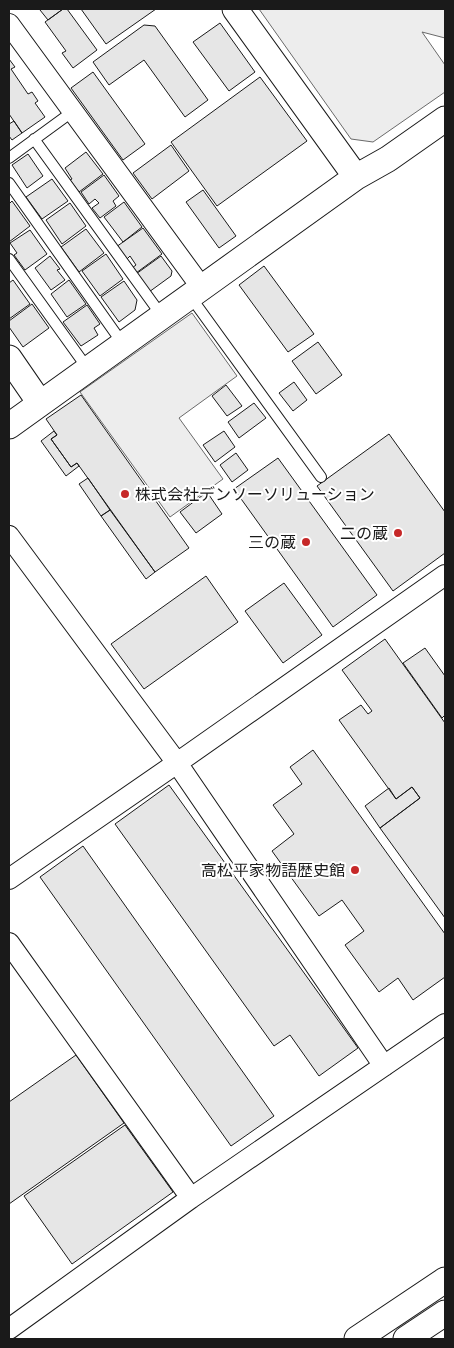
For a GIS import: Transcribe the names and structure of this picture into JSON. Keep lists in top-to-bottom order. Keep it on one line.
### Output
{"places":["株式会社デンソーソリューション","二の蔵","三の蔵","高松平家物語歴史館"]}
